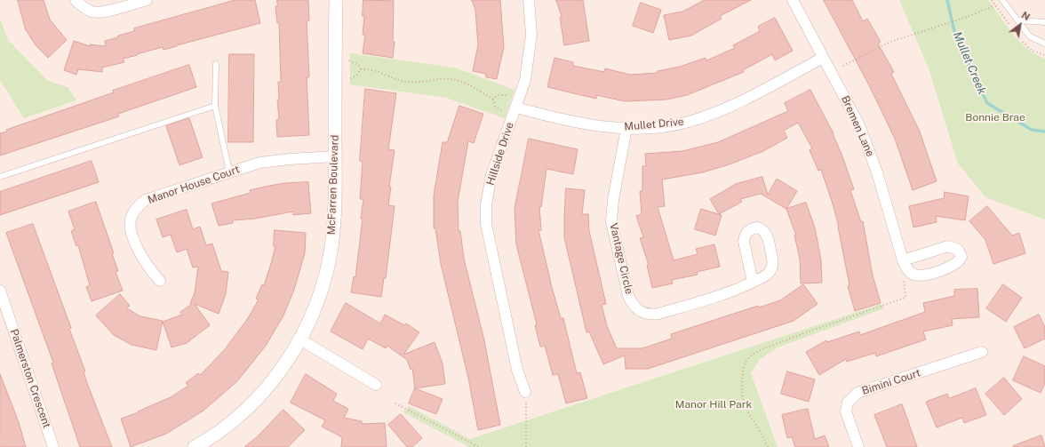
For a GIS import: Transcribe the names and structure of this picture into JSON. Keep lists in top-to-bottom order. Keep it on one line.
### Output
{"streets":{"street":["Mullet Drive","Bremen Lane","Hillside Drive","Manor House Court","McFarren Boulevard","Vantage Circle","Palmerston Crescent","Bimini Court"]},"crossings":[["Mullet Drive","Bremen Lane"],["Mullet Drive","Hillside Drive"],["Mullet Drive","Vantage Circle"],["Manor House Court","McFarren Boulevard"]],"water":["Mullet Creek"],"parks":["Bonnie Brae","Manor Hill Park"],"north":"top right"}
